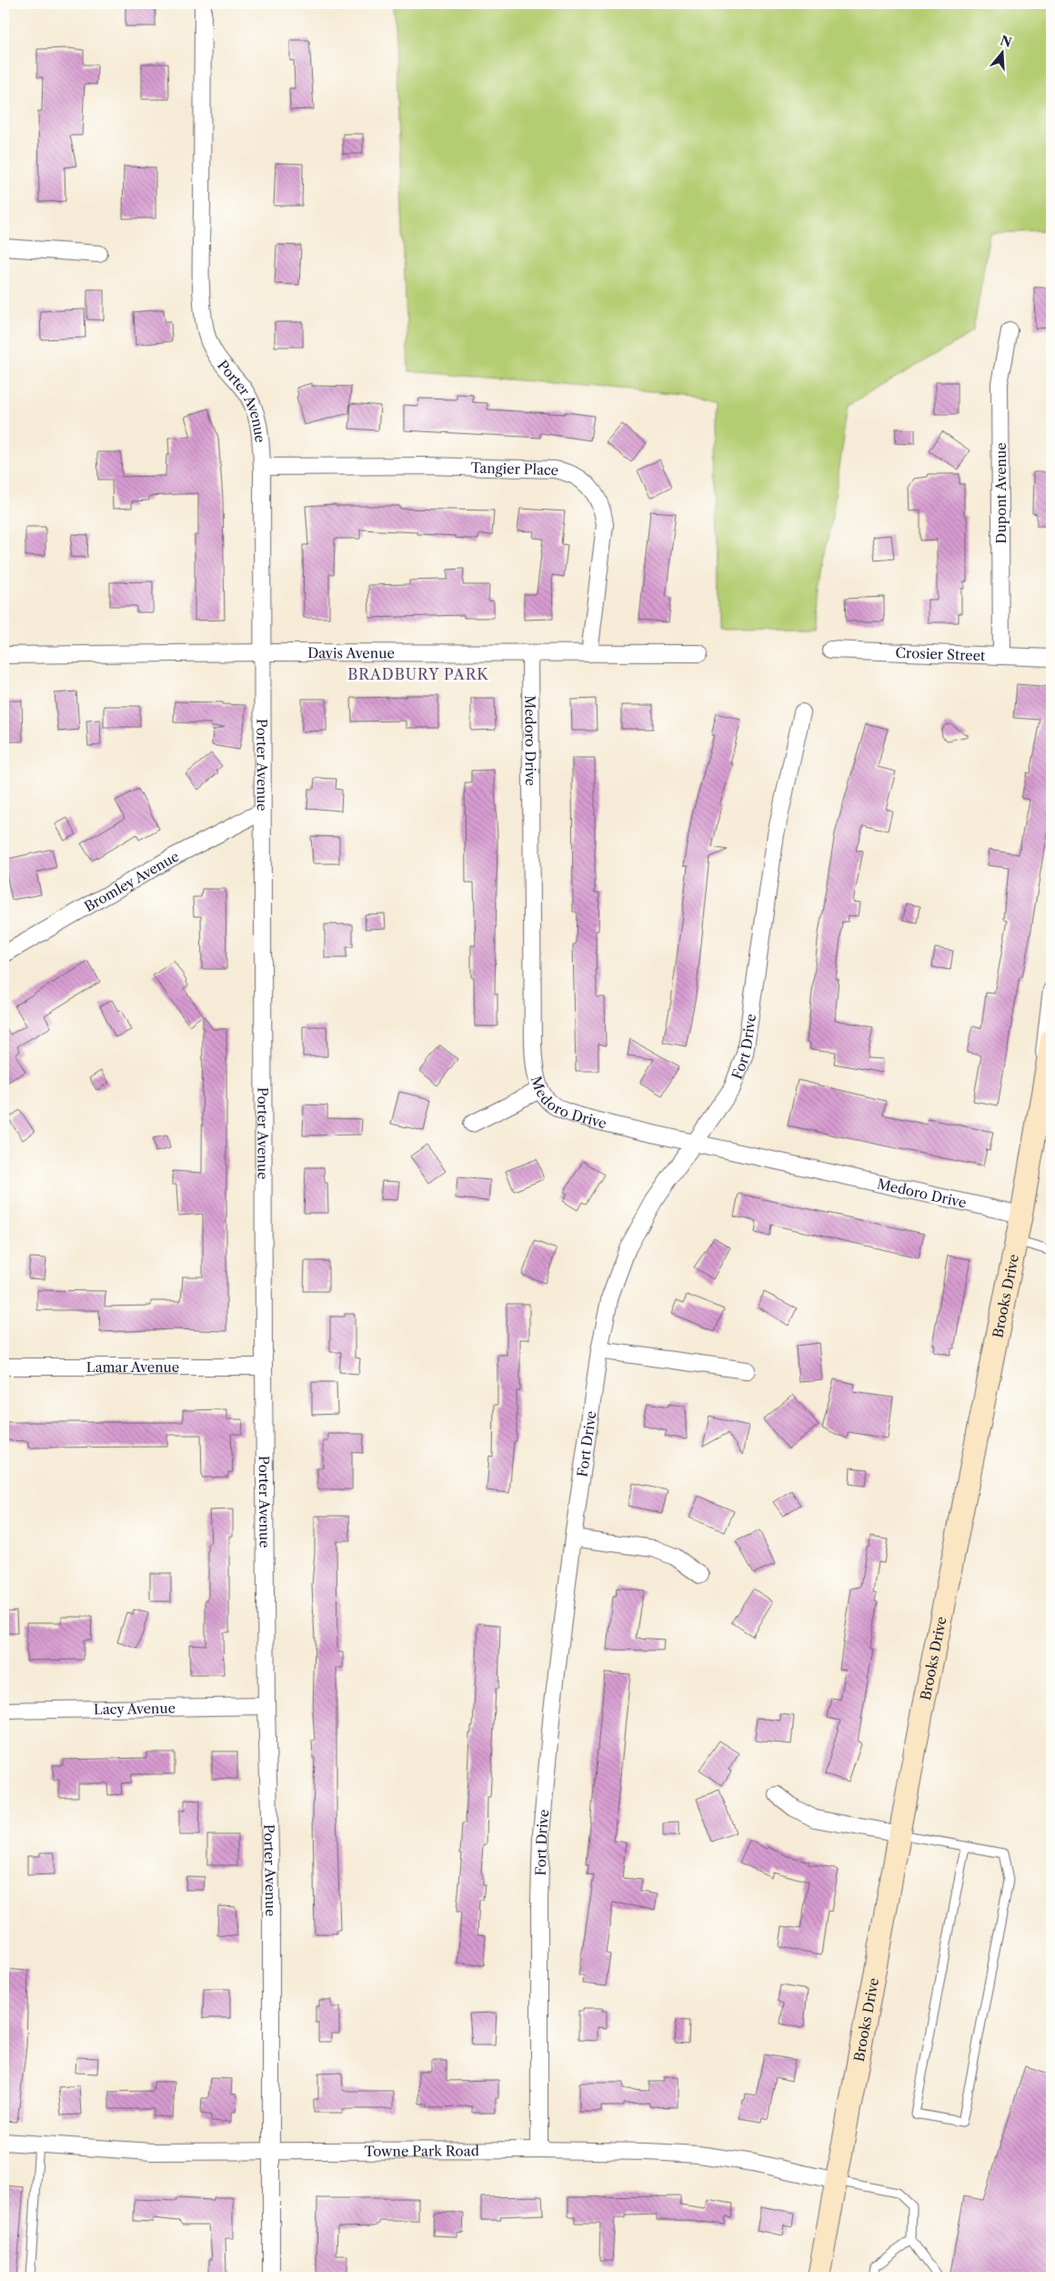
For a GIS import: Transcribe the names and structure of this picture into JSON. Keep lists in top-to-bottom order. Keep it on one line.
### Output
{"streets":{"street":["Porter Avenue","Tangier Place","Dupont Avenue","Davis Avenue","Crosier Street","Medoro Drive","Bromley Avenue","Fort Drive","Brooks Drive","Lamar Avenue","Lacy Avenue","Towne Park Road"]},"crossings":[["Porter Avenue","Tangier Place"],["Porter Avenue","Davis Avenue"],["Porter Avenue","Bromley Avenue"],["Porter Avenue","Lamar Avenue"],["Porter Avenue","Lacy Avenue"],["Porter Avenue","Towne Park Road"],["Tangier Place","Davis Avenue"],["Dupont Avenue","Crosier Street"],["Davis Avenue","Medoro Drive"],["Medoro Drive","Fort Drive"],["Medoro Drive","Brooks Drive"],["Fort Drive","Towne Park Road"],["Brooks Drive","Towne Park Road"]],"districts":["BRADBURY PARK"],"north":"top"}
